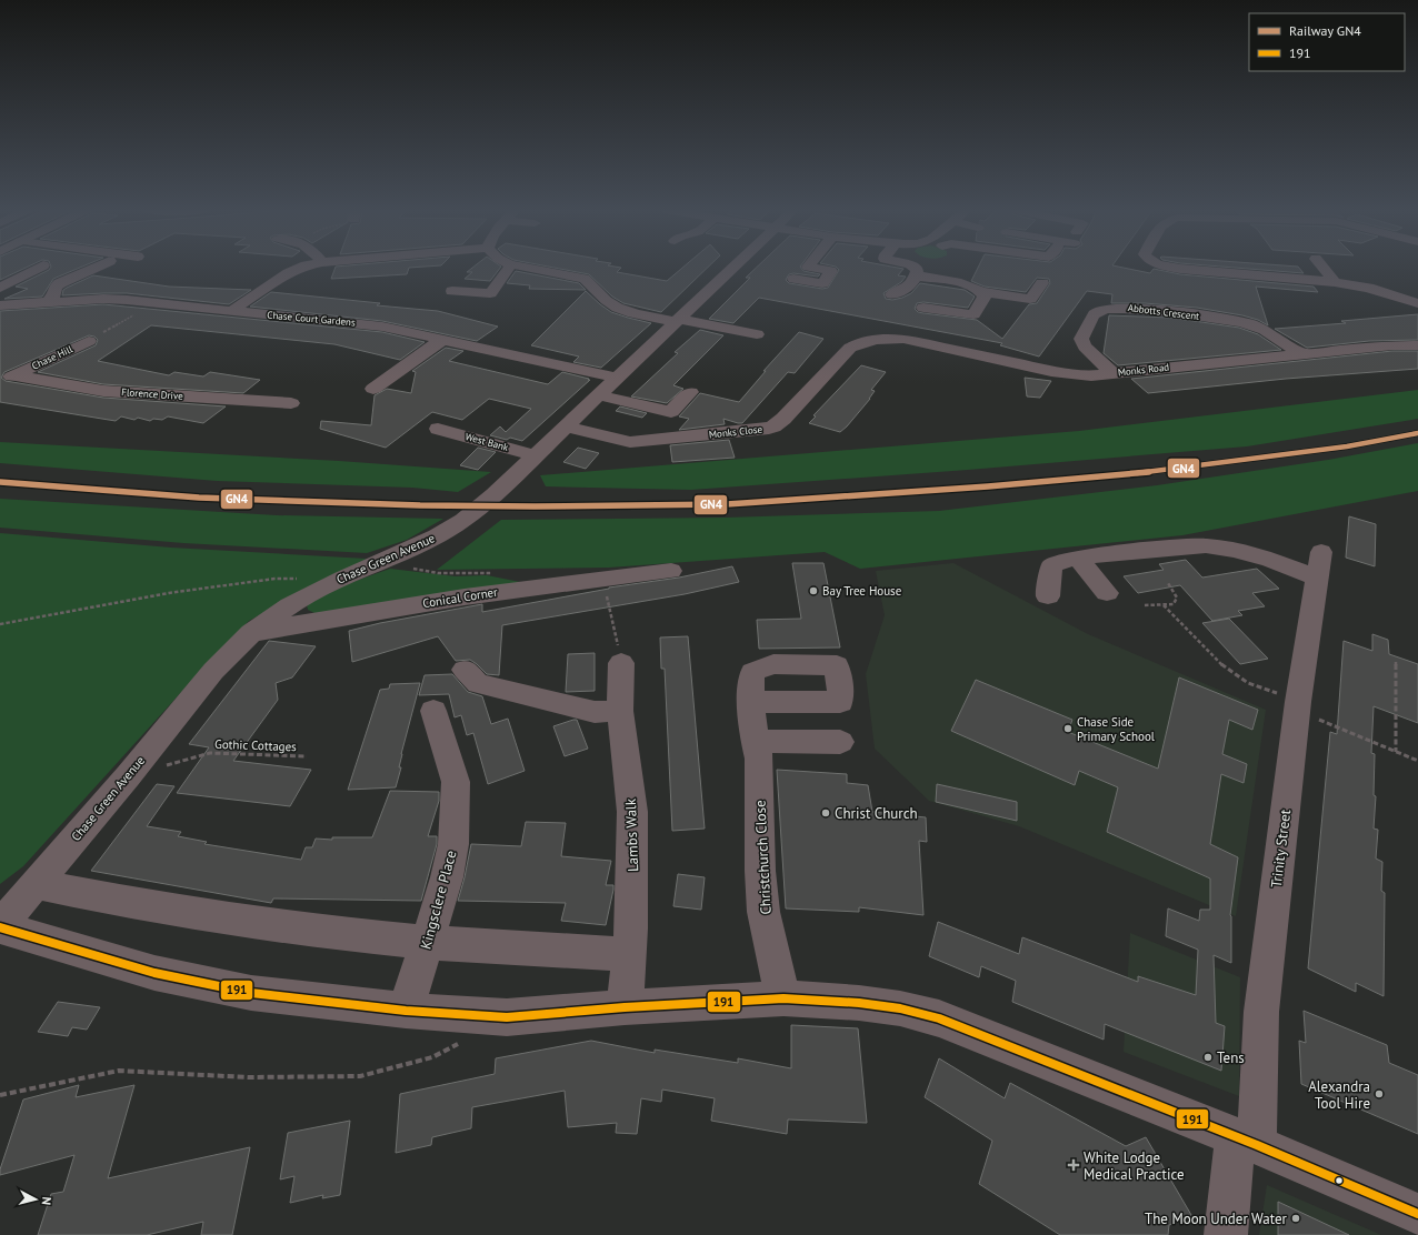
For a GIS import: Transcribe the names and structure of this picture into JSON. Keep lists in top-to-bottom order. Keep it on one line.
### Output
{"streets":{"street":["Abbotts Crescent","Chase Court Gardens","Chase Hill","Monks Road","Florence Drive","Monks Close","West Bank","Chase Green Avenue","Conical Corner","Lambs Walk","Trinity Street","Christchurch Close","Kingsclere Place"],"path":["Gothic Cottages"]},"crossings":[["Abbotts Crescent","Monks Road"],["Chase Court Gardens","Chase Green Avenue"],["Chase Hill","Florence Drive"],["Monks Road","Monks Close"],["Monks Close","Chase Green Avenue"],["West Bank","Chase Green Avenue"],["Chase Green Avenue","Conical Corner"],["Chase Green Avenue","Gothic Cottages"]],"places":{"other":["Bay Tree House","Chase Side Primary School","Christ Church","Tens","Alexandra Tool Hire","The Moon Under Water"],"health":["White Lodge Medical Practice"]},"lines":["rail line GN4","transit line 191"],"legend":["Railway GN4","191"],"north":"right"}
